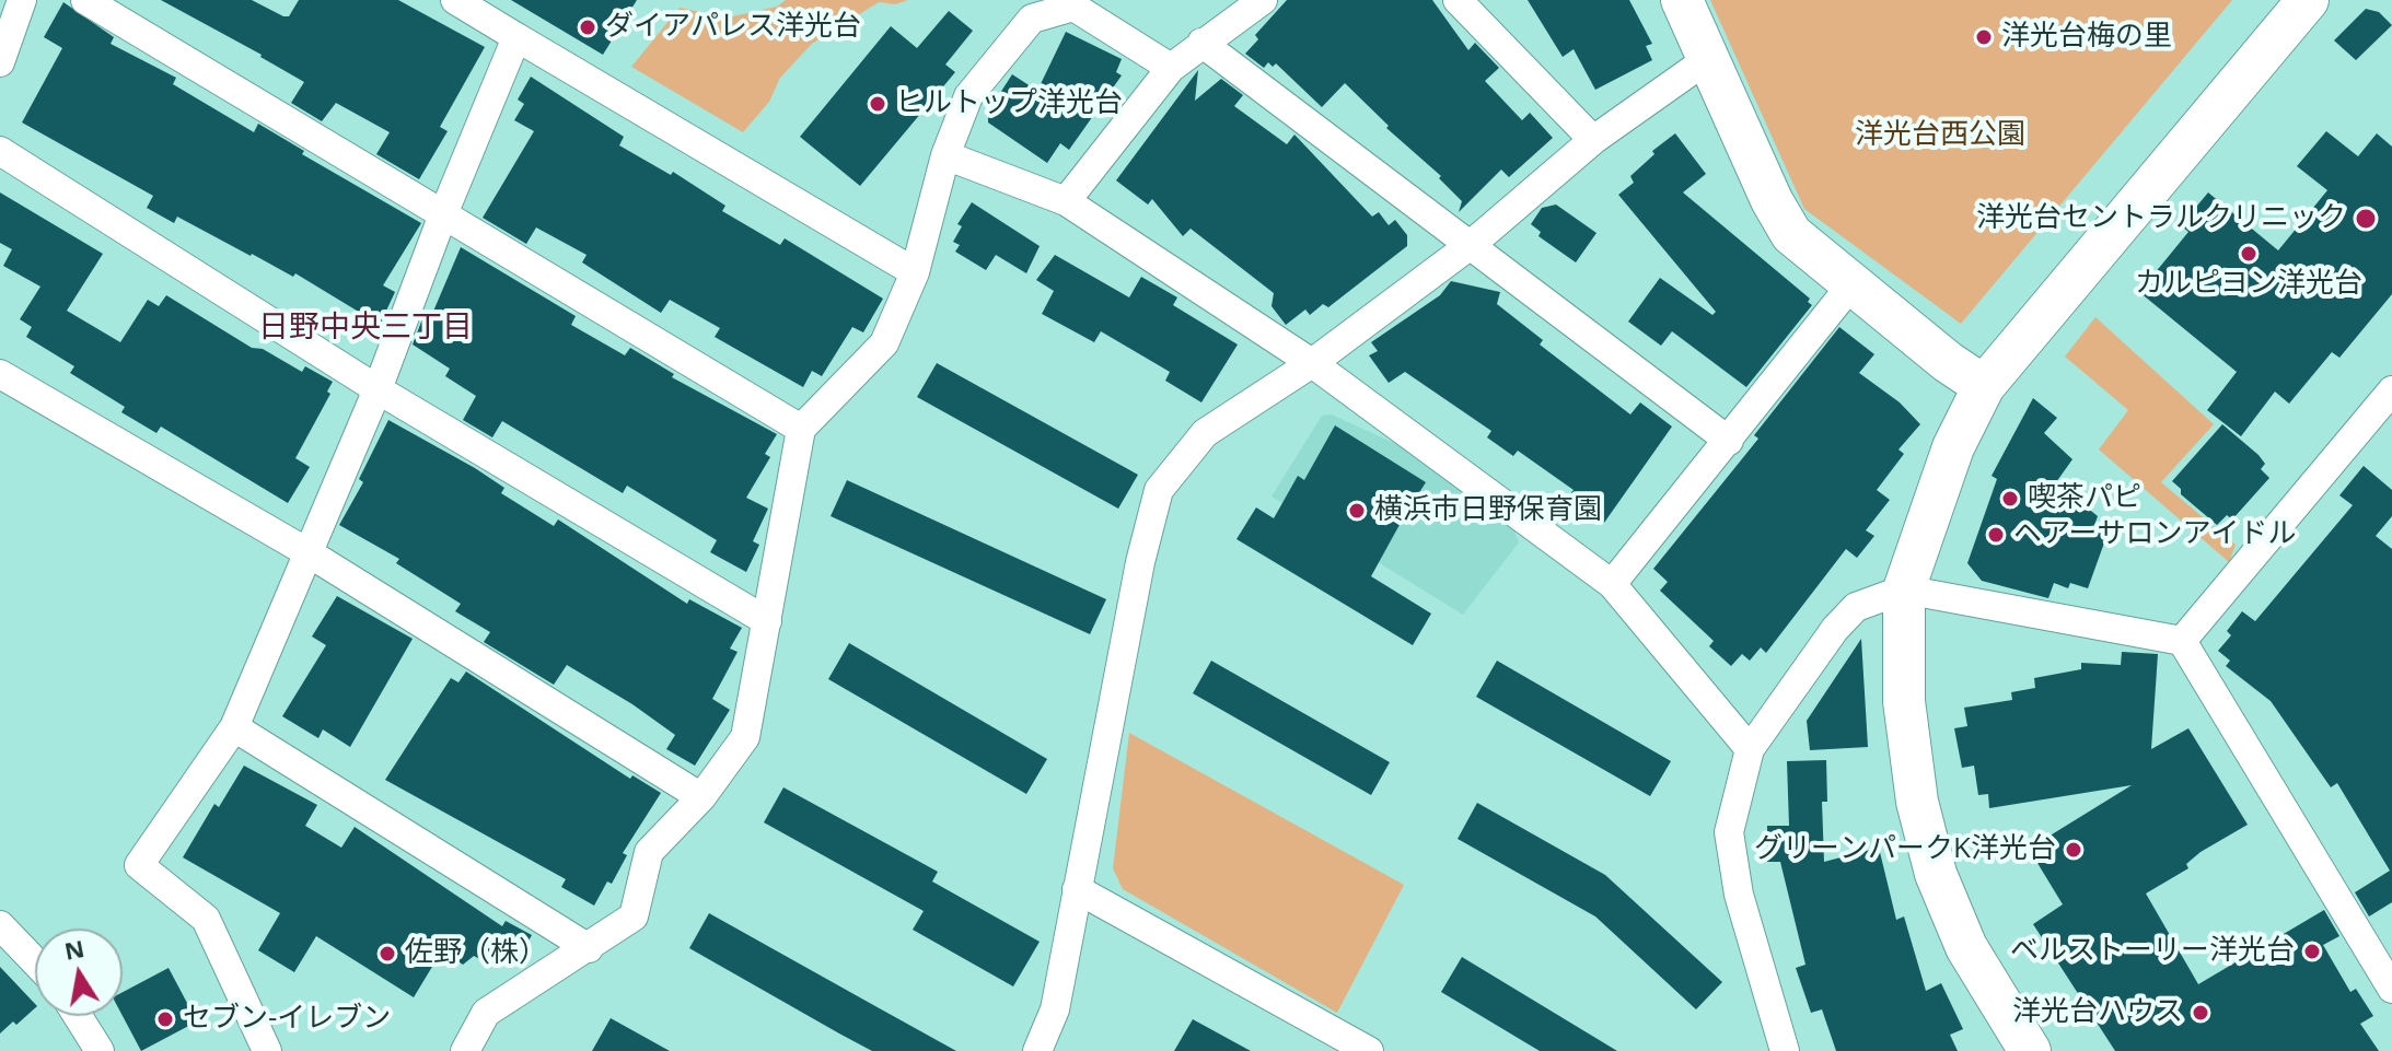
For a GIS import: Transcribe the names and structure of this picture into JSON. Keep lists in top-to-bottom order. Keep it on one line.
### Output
{"districts":["日野中央三丁目"],"parks":["洋光台西公園"],"places":["ダイアパレス洋光台","洋光台梅の里","ヒルトップ洋光台","洋光台セントラルクリニック","カルピヨン洋光台","喫茶パピ","横浜市日野保育園","ヘアーサロンアイドル","グリーンパークK洋光台","ベルストーリー洋光台","佐野（株）","洋光台ハウス","セブン-イレブン"],"north":"top"}
